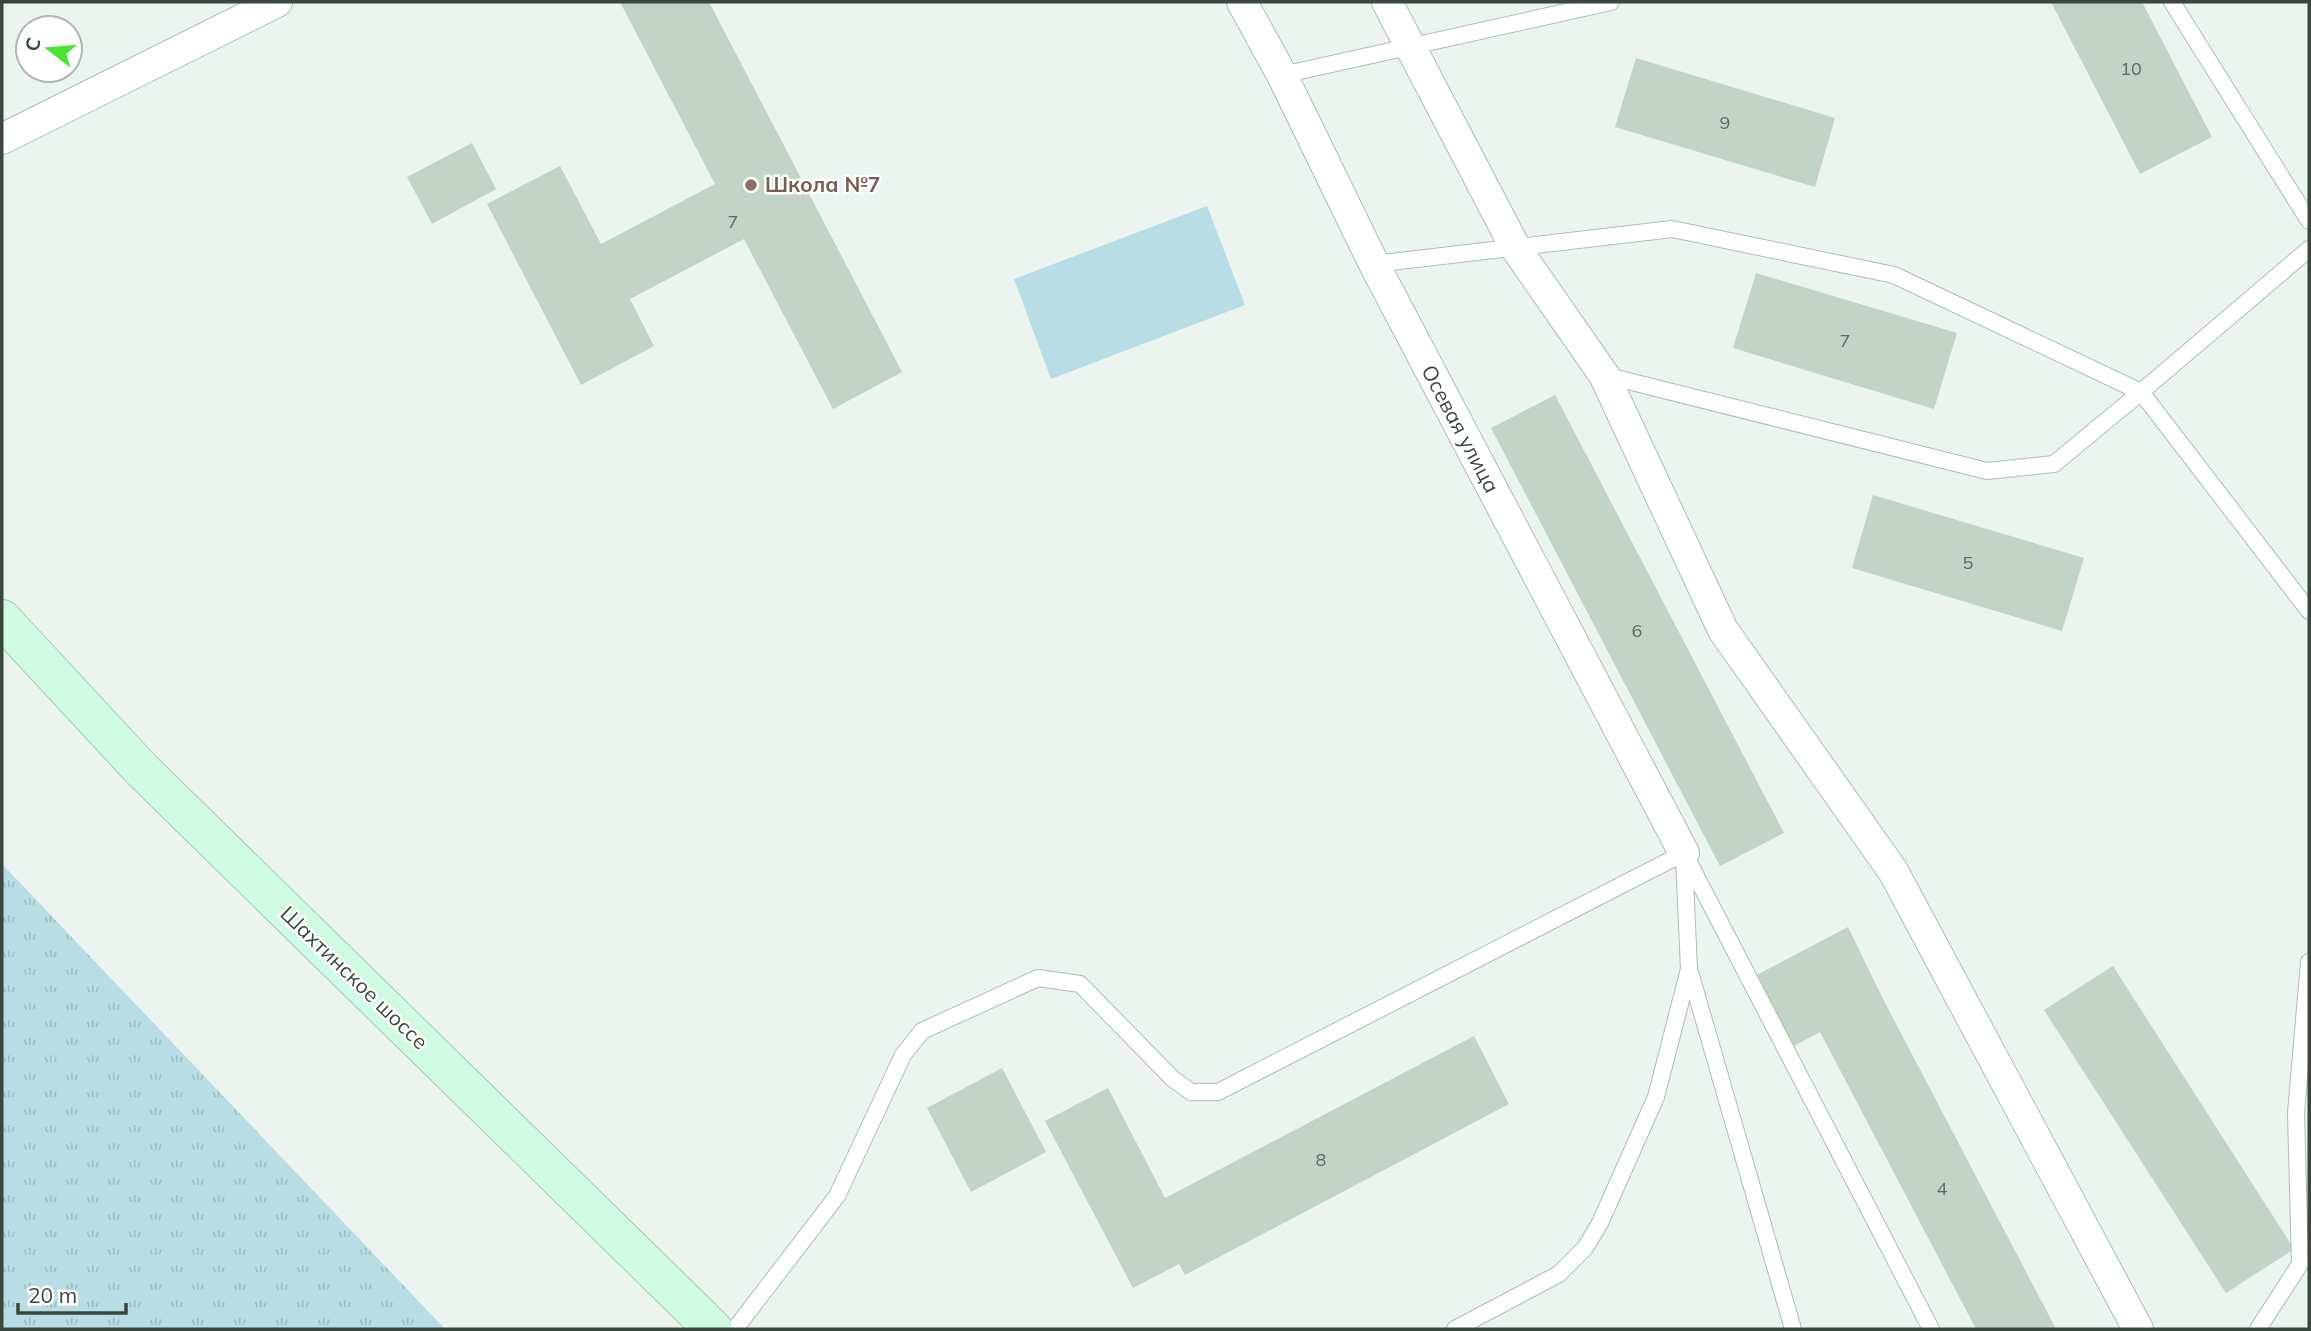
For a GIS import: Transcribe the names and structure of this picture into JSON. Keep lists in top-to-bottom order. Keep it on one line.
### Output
{"streets":{"main road":["Шахтинское шоссе"],"street":["Осевая улица"]},"places":["Школа №7"],"house_numbers":["10","9","7","7","5","6","8","4"],"scale_bar":"20 m","north":"left"}
